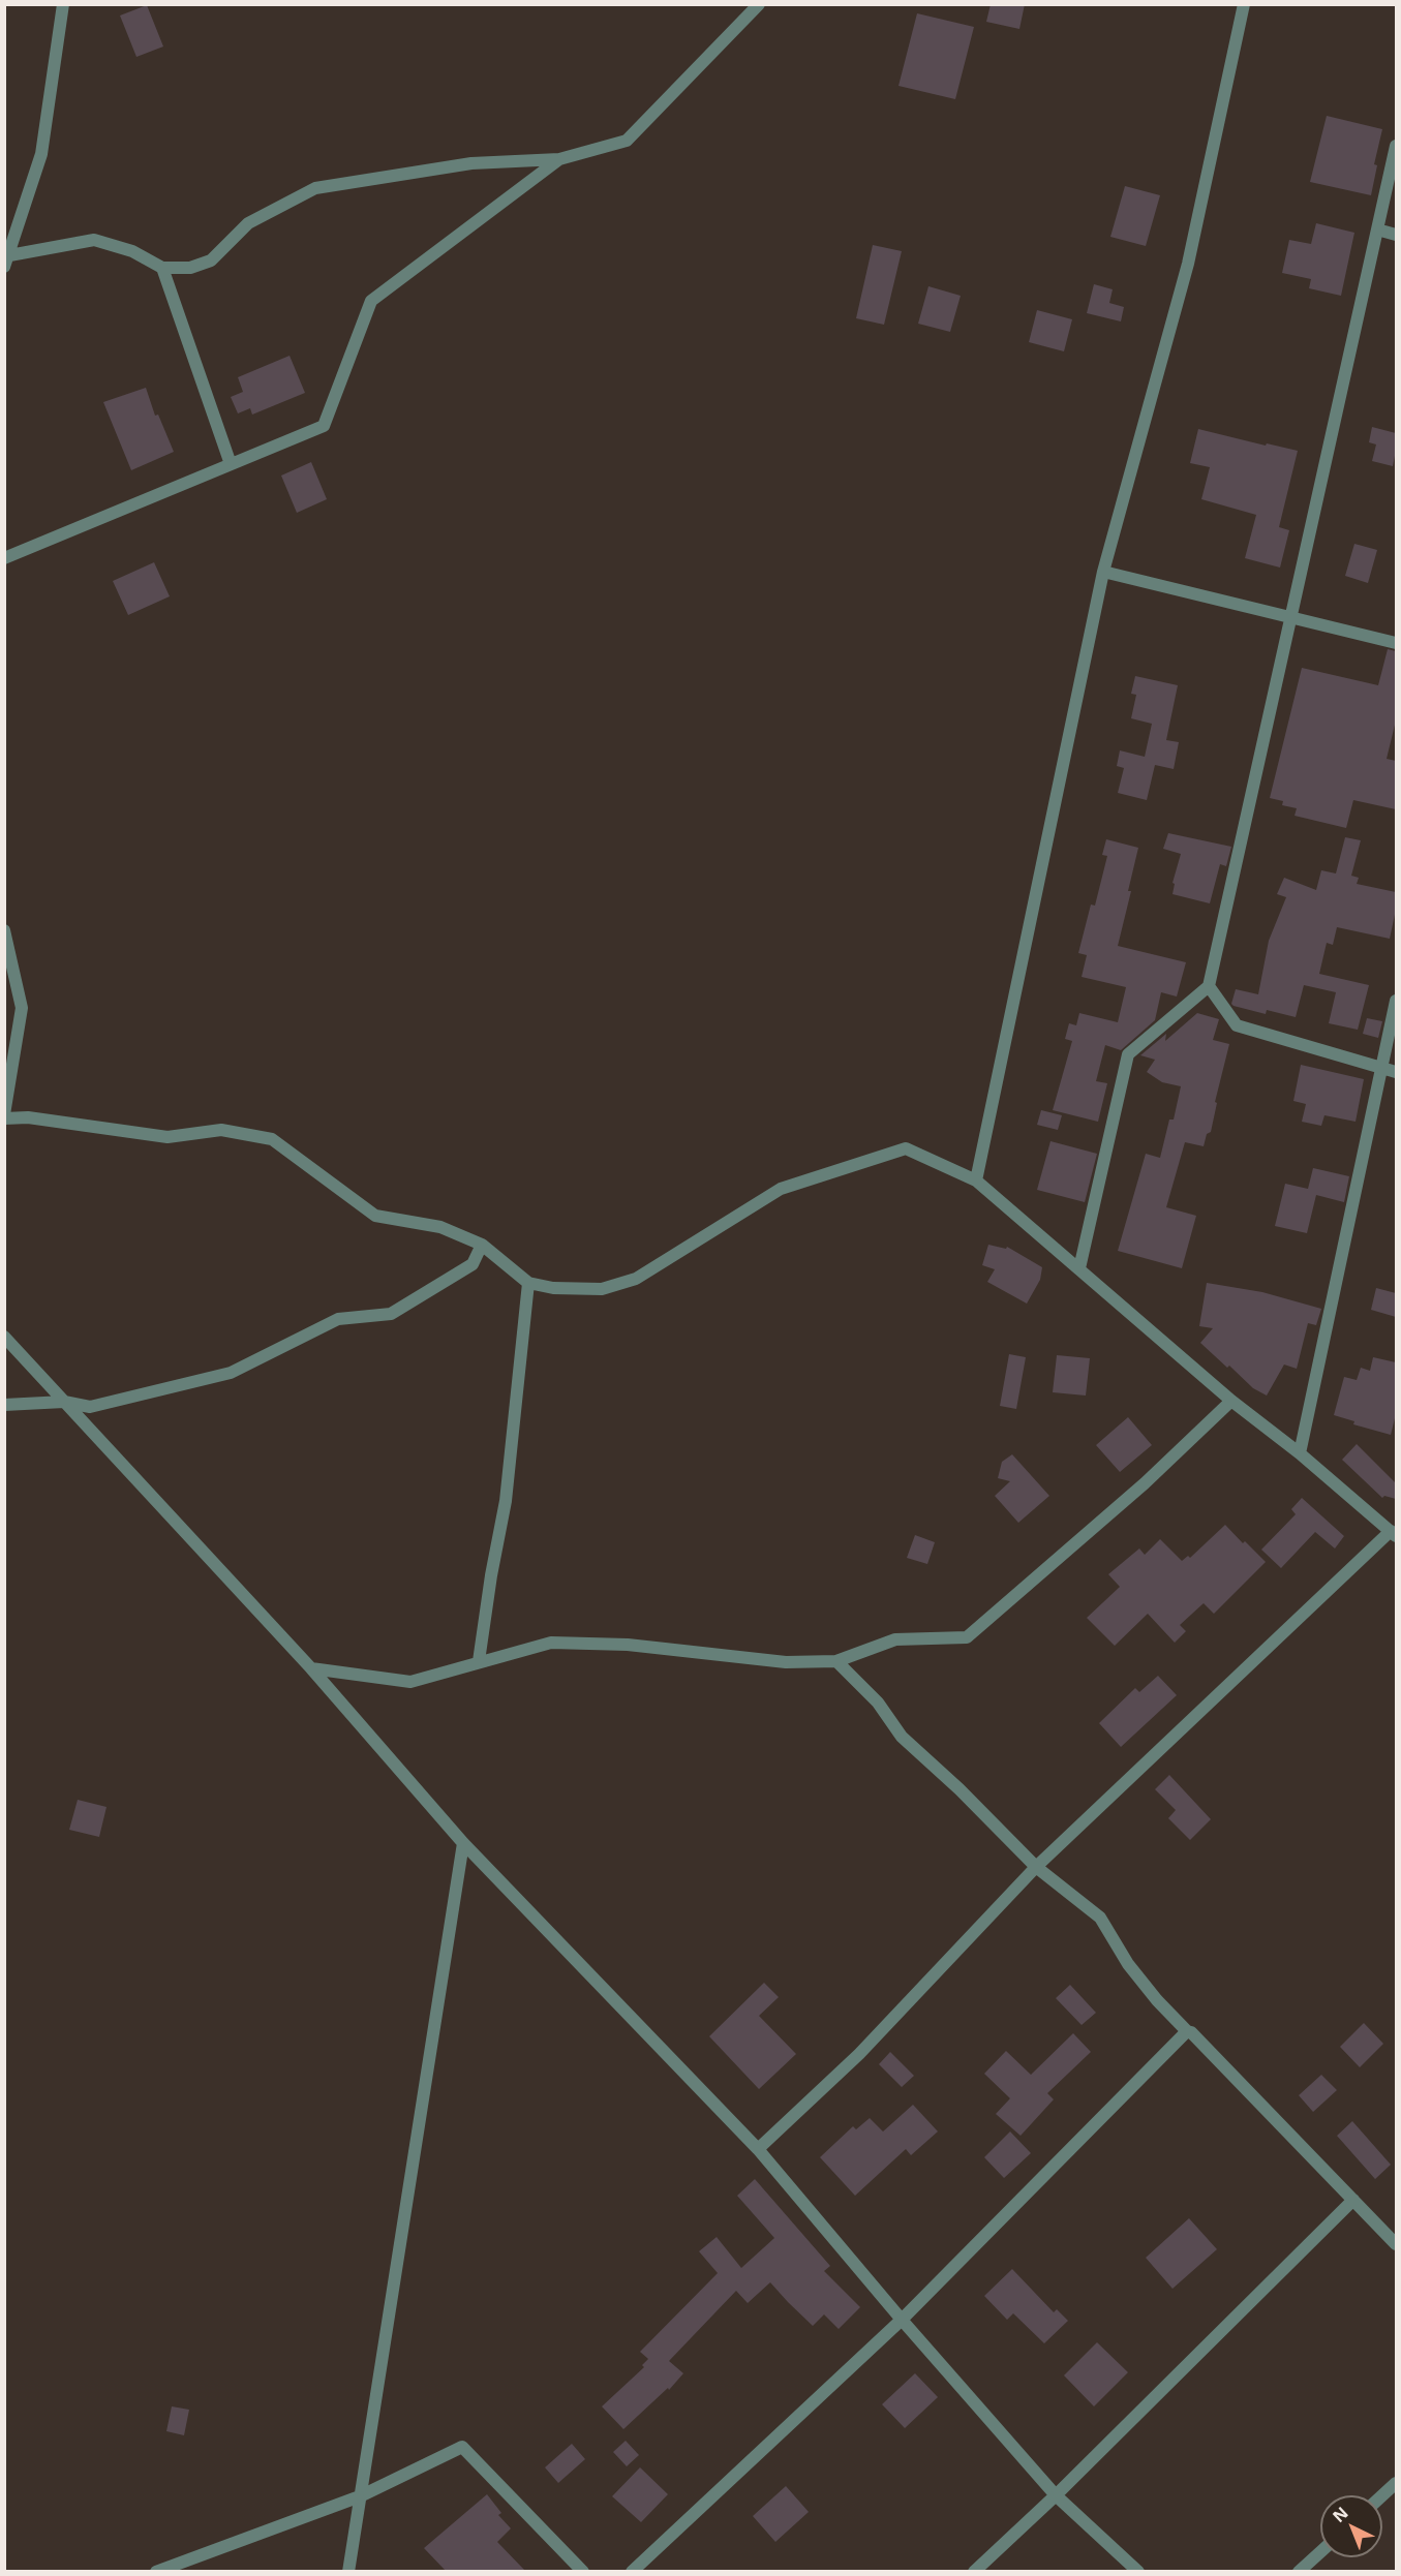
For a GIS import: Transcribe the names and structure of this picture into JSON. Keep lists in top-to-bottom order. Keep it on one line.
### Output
{"north":"top left"}
